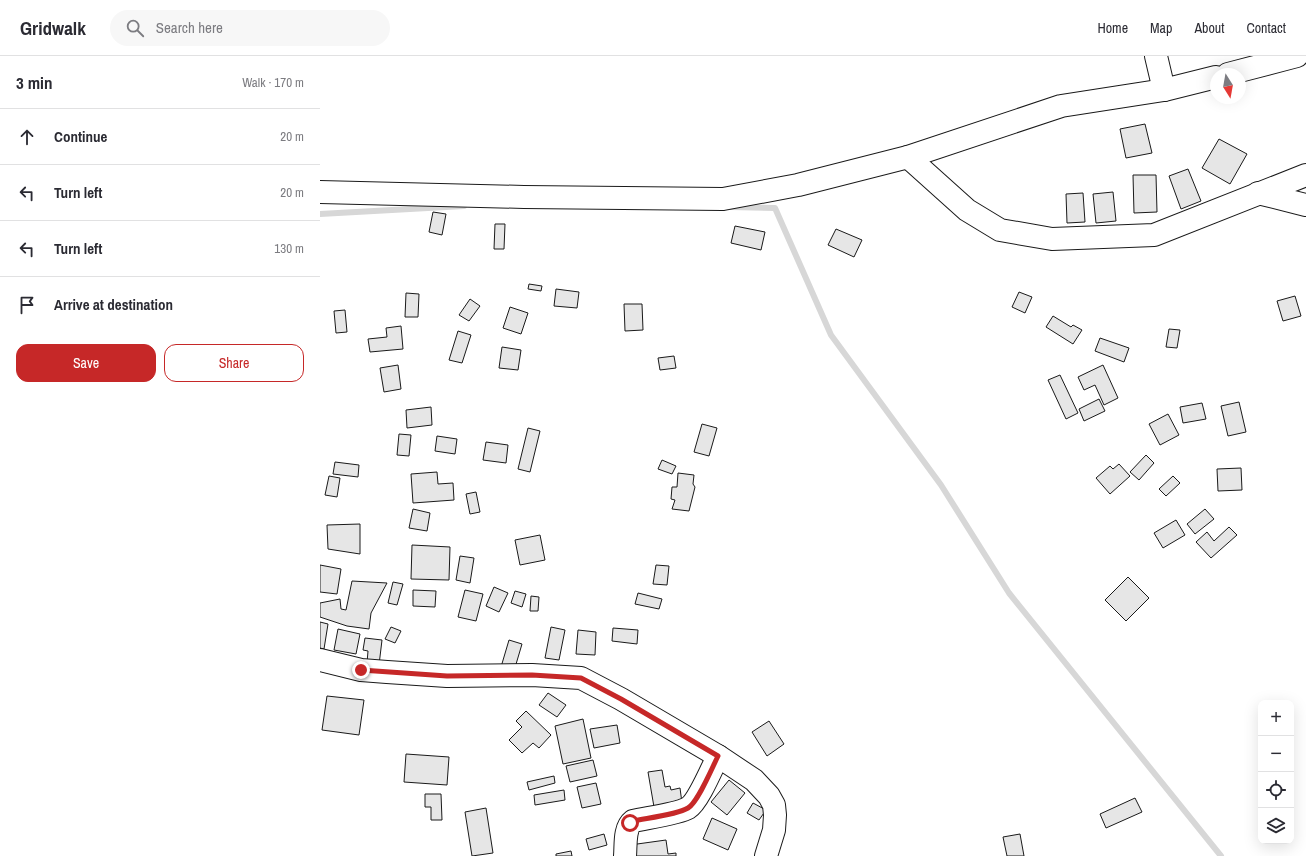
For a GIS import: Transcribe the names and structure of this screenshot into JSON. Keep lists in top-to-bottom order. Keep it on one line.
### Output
{"north":"bottom","page":{"header":"Gridwalk","search":"Search here","nav":["Home","Map","About","Contact"],"heading":["3 min","Walk · 170 m"],"list":[["Continue","20 m"],["Turn left","20 m"],["Turn left","130 m"],"Arrive at destination"],"buttons":["Save","Share"],"map_buttons":["+","−"]}}
